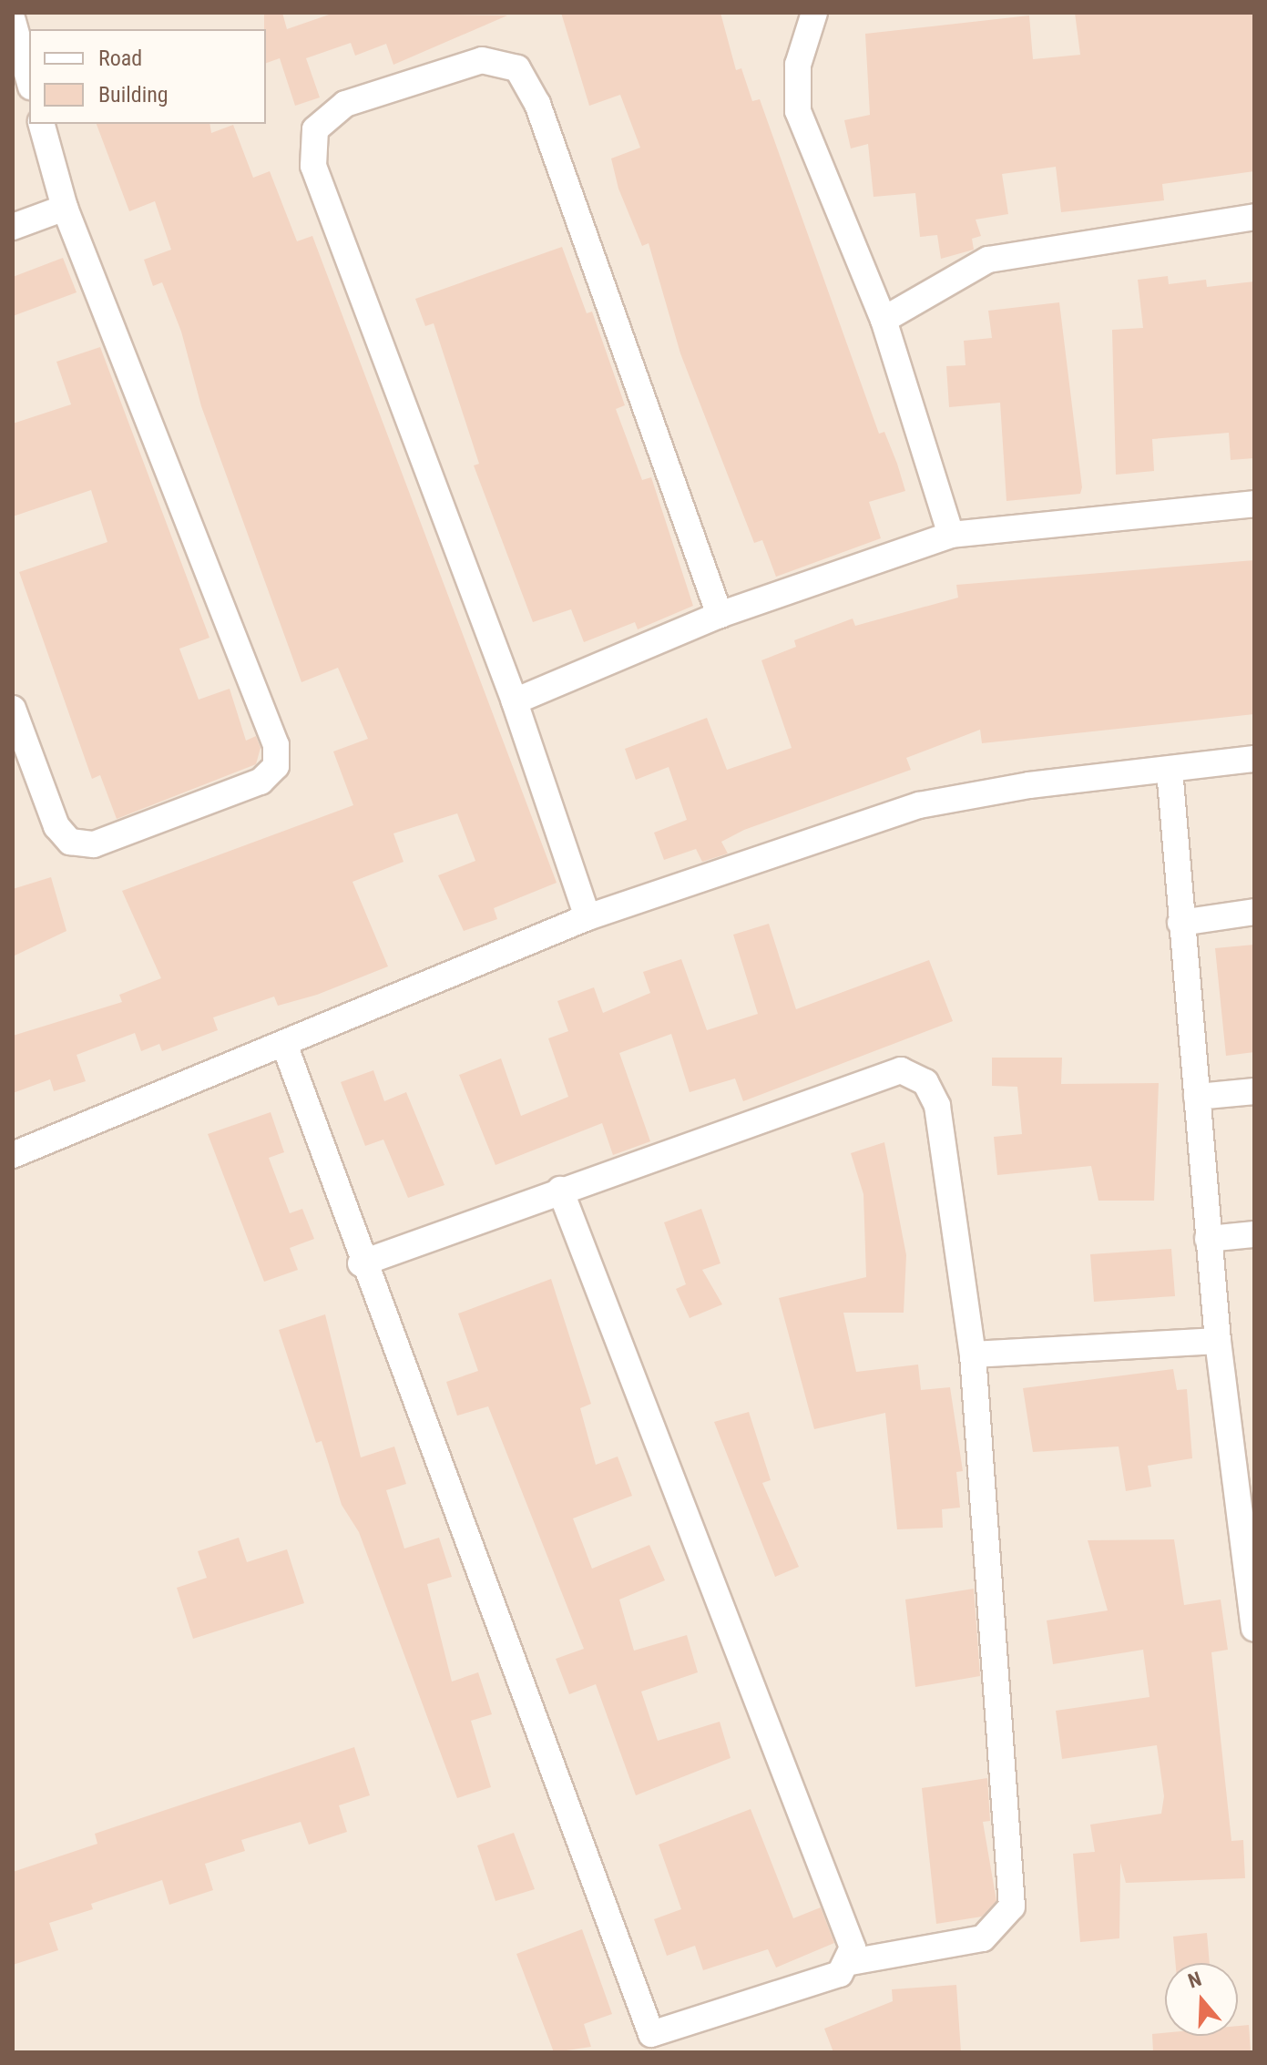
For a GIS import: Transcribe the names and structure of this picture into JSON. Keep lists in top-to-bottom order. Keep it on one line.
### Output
{"legend":["Road","Building"],"north":"top"}
